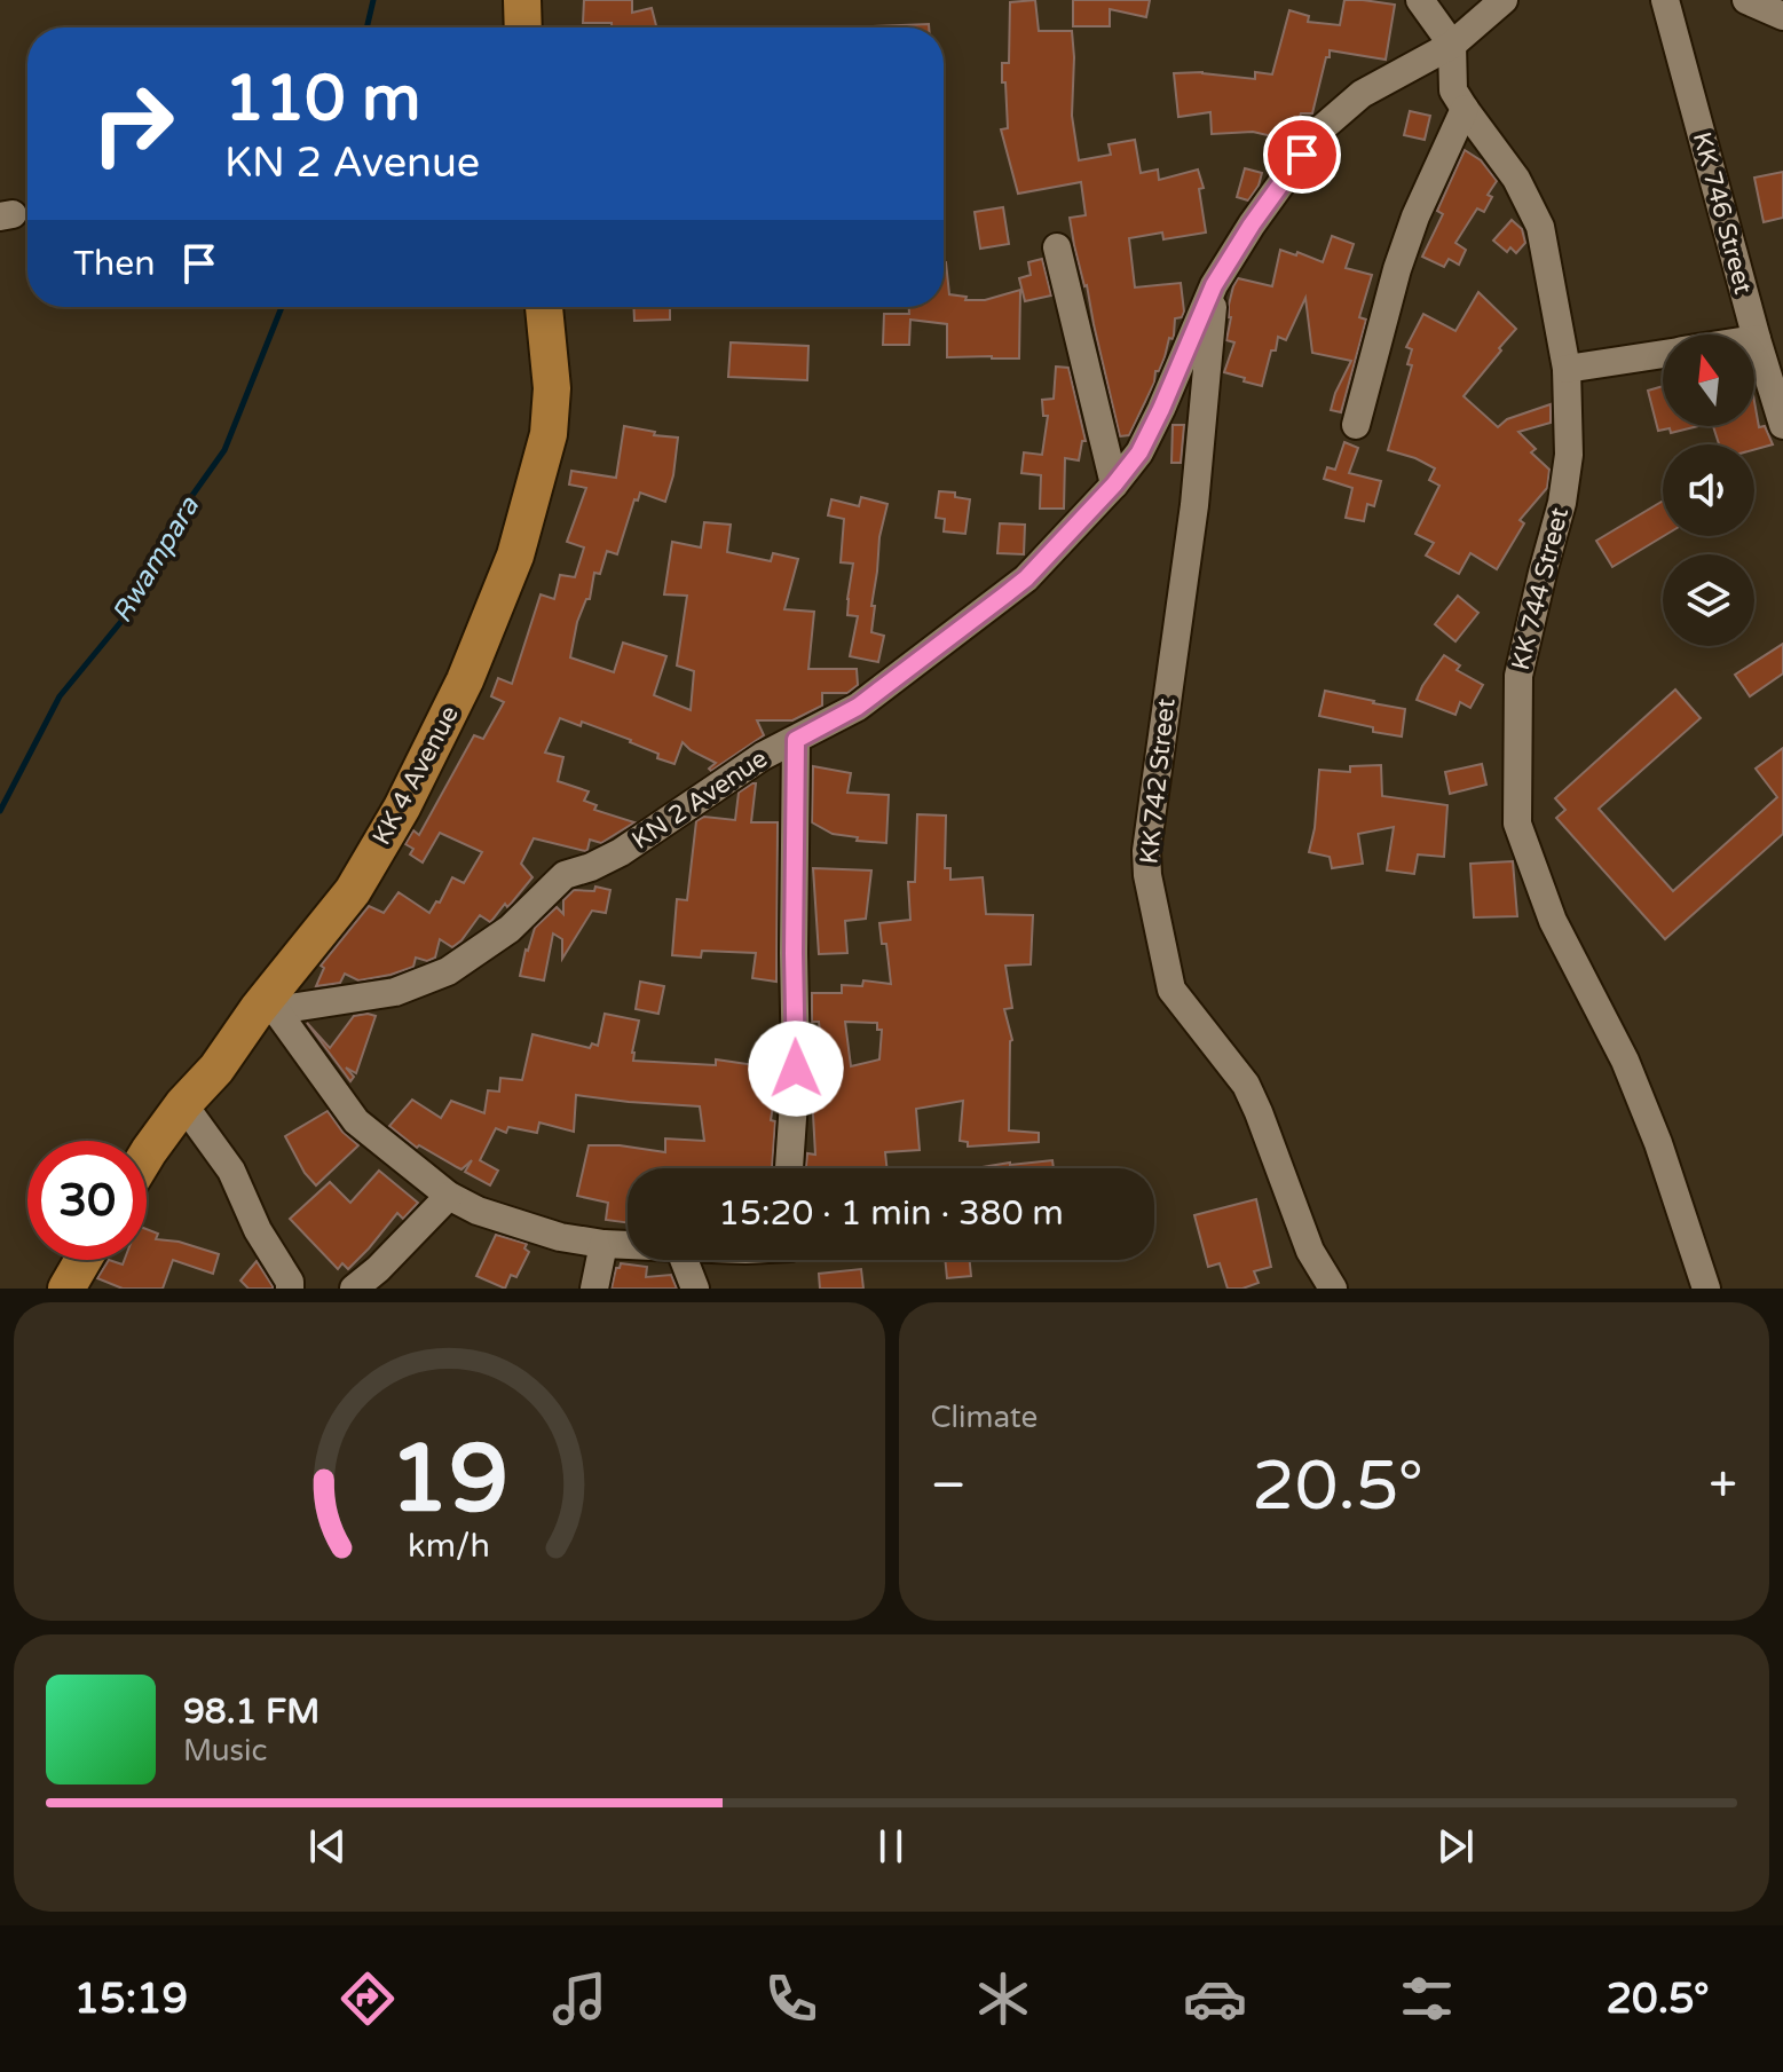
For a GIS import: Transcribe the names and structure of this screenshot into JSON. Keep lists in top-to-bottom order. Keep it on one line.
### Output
{"streets":{"main road":["KK 4 Avenue"],"street":["KK 746 Street","KK 744 Street","KK 742 Street","KN 2 Avenue"]},"crossings":[["KK 744 Street","KN 2 Avenue"],["KK 4 Avenue","KN 2 Avenue"],["KK 742 Street","KN 2 Avenue"]],"water":["Rwampara"],"north":"top","page":{"turn":["110 m","KN 2 Avenue"],"then":"Then","limit":"30","trip":"15:20 · 1 min · 380 m","tile":"Climate","heat":["−","20.5°","+"],"song":["98.1 FM","Music"],"tabs":["15:19","20.5°"],"gauge":["19","km/h"]}}
